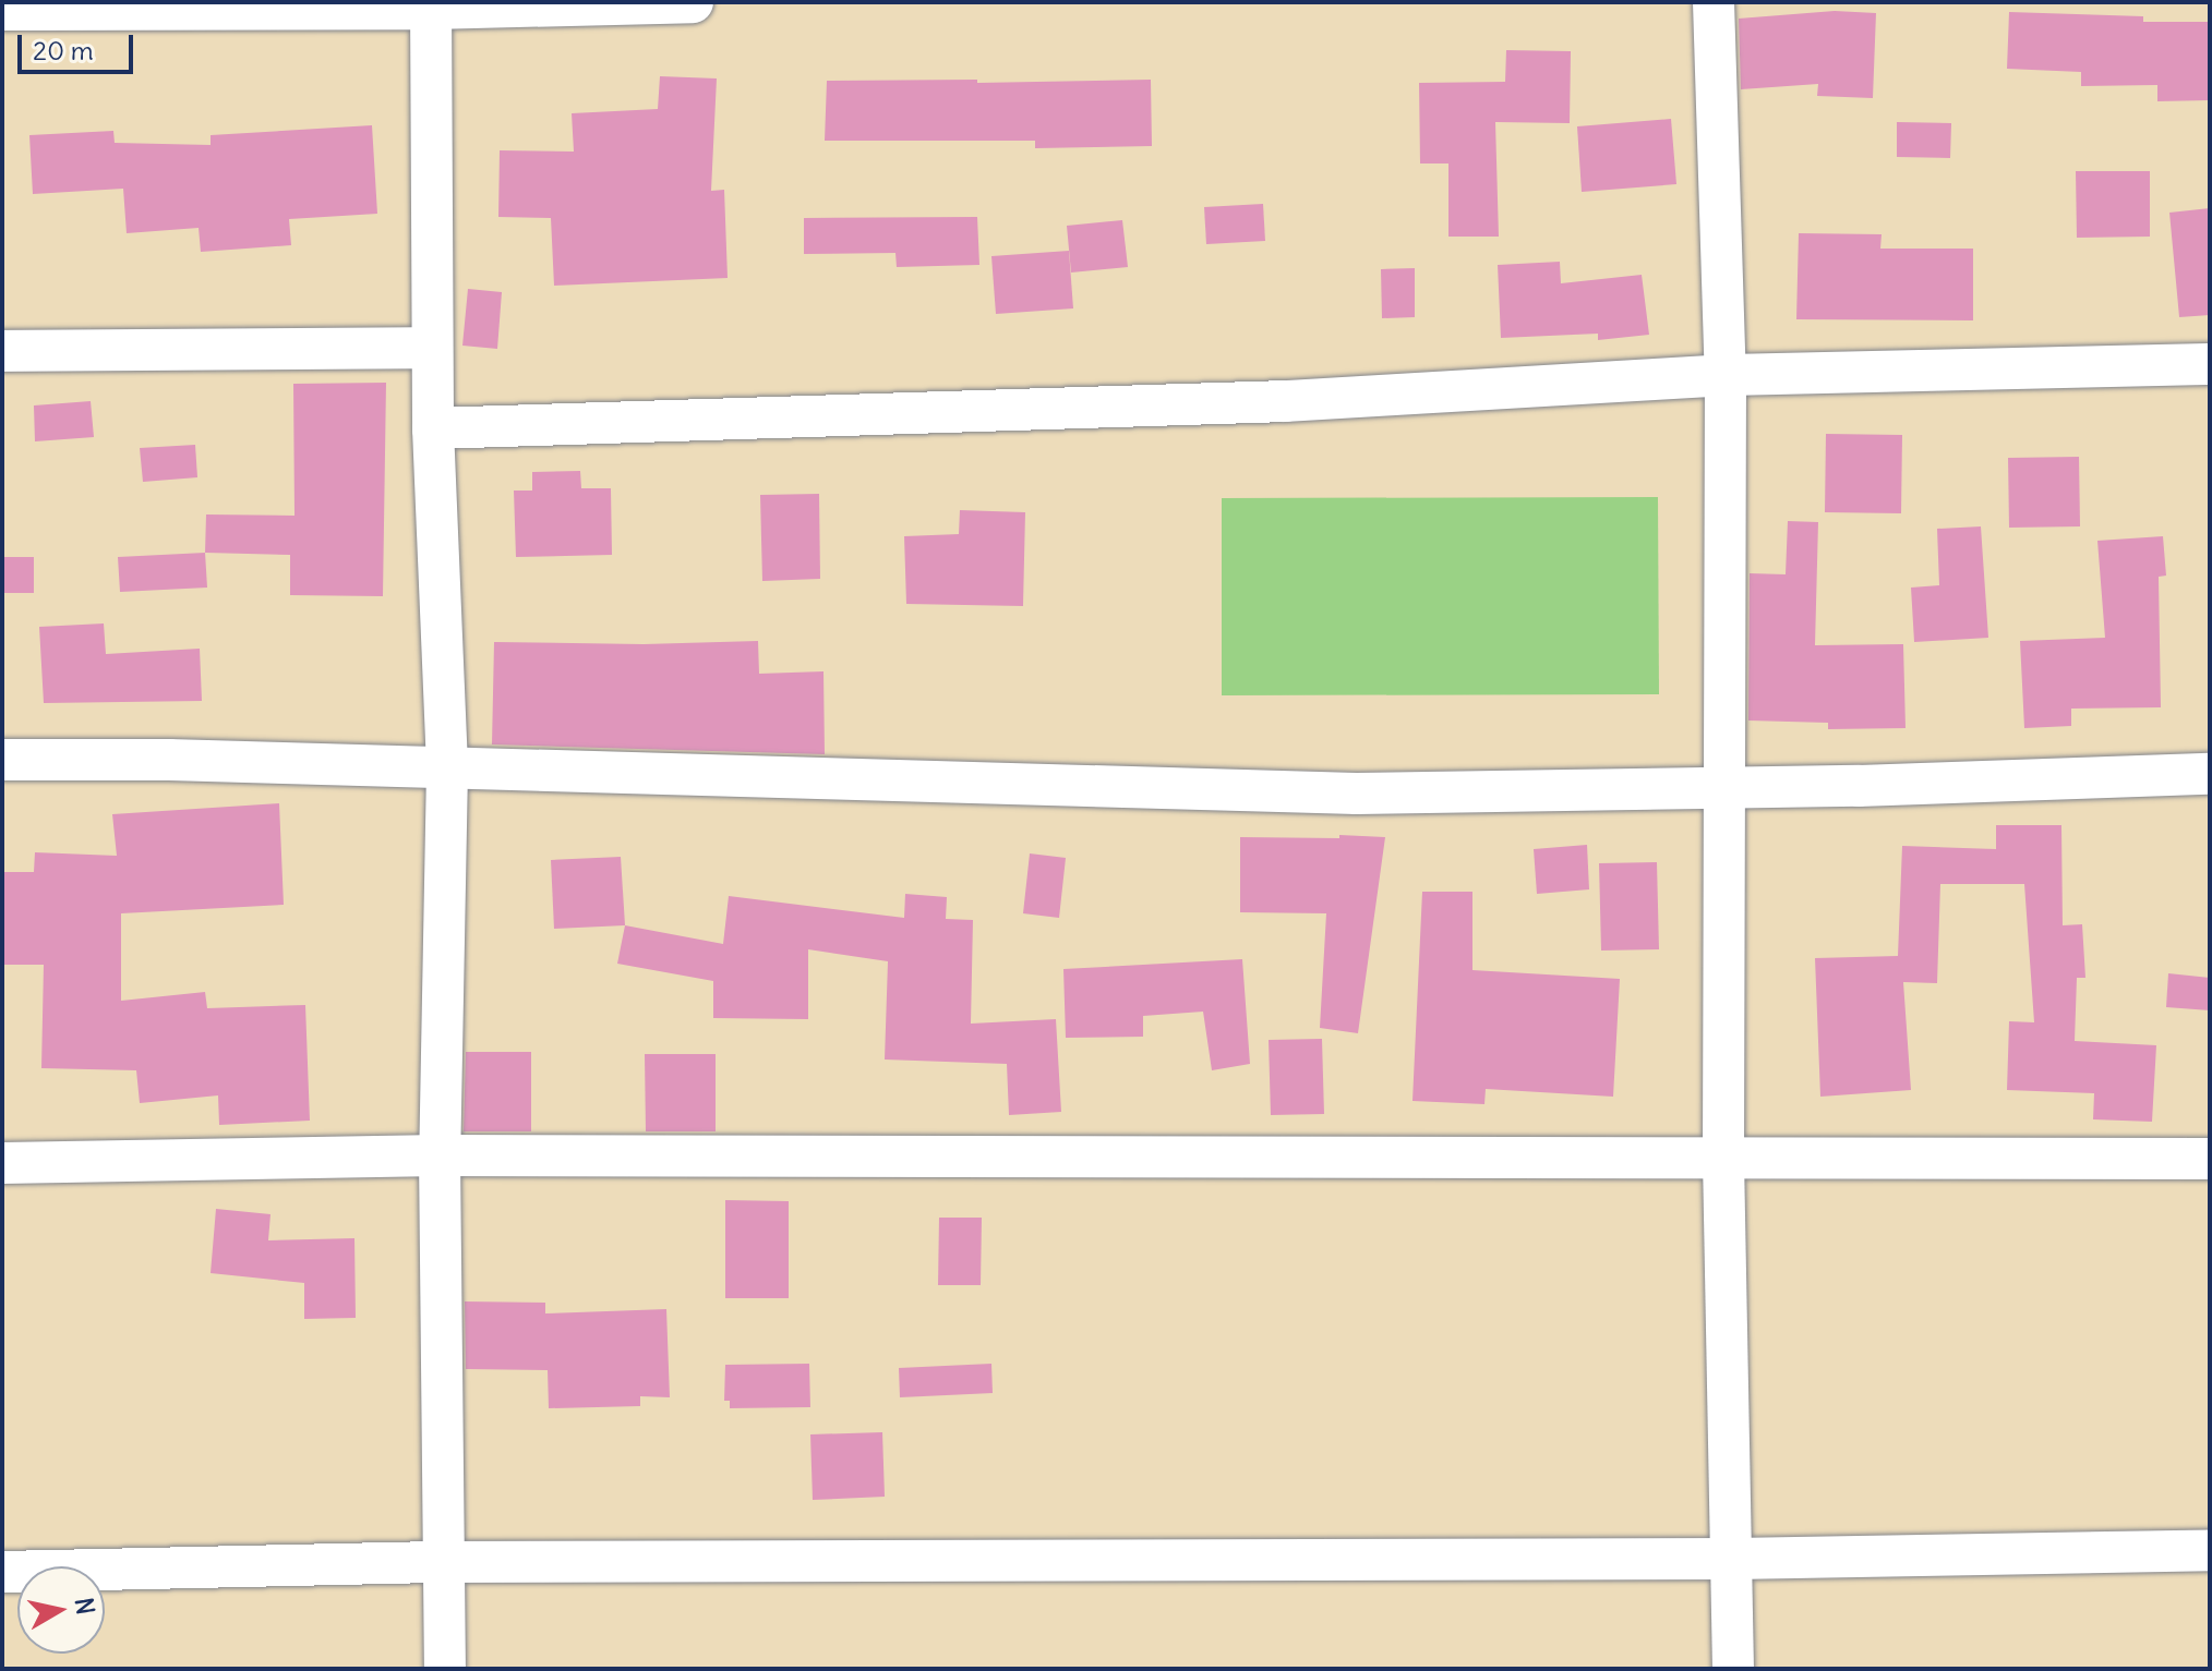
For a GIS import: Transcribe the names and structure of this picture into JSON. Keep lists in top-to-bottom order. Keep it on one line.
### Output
{"scale_bar":"20 m","north":"right"}
